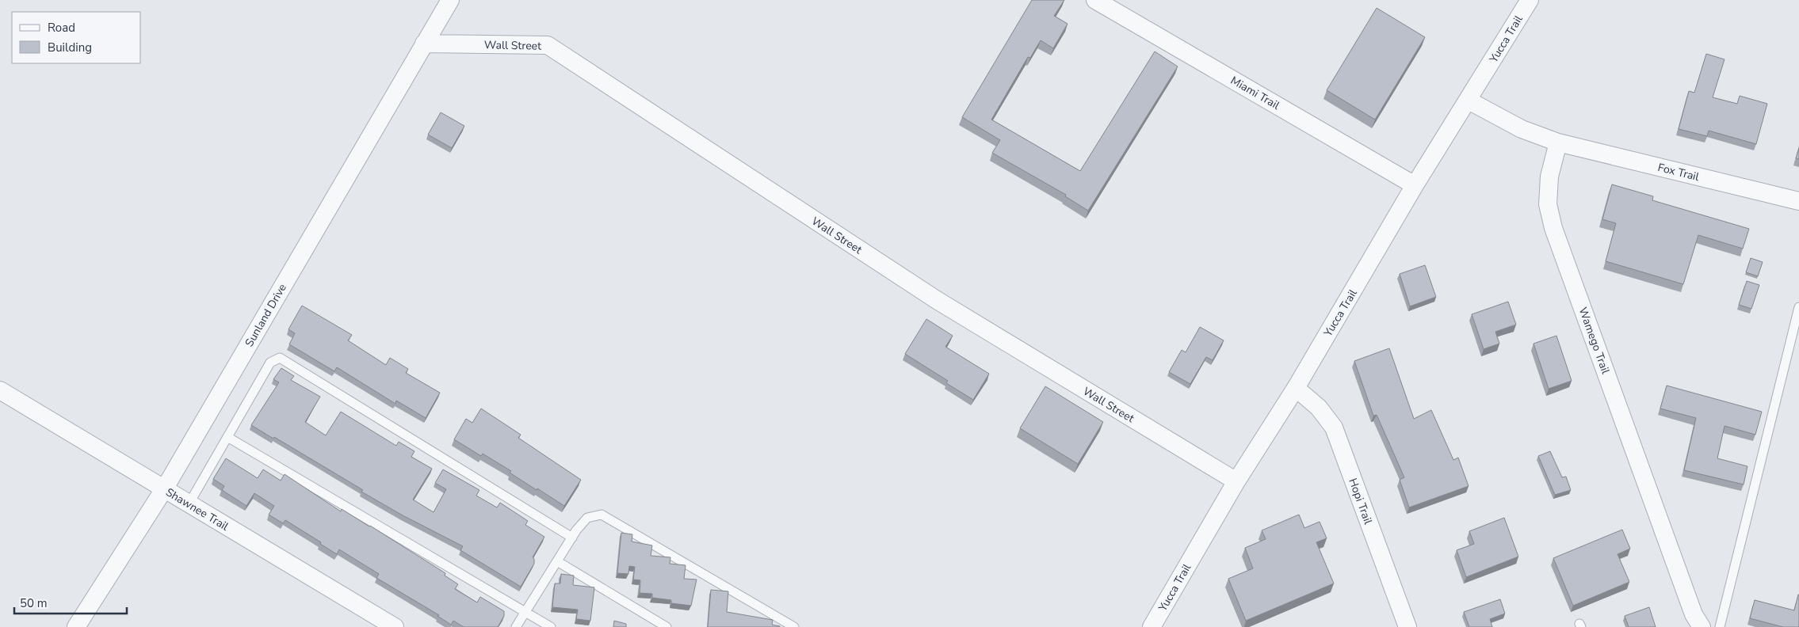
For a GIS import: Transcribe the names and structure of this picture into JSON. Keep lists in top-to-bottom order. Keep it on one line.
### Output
{"streets":{"street":["Yucca Trail","Wall Street","Miami Trail","Fox Trail","Sunland Drive","Wamego Trail","Hopi Trail","Shawnee Trail"]},"crossings":[["Yucca Trail","Wall Street"],["Yucca Trail","Miami Trail"],["Yucca Trail","Hopi Trail"],["Wall Street","Sunland Drive"],["Fox Trail","Wamego Trail"],["Sunland Drive","Shawnee Trail"]],"legend":["Road","Building"],"scale_bar":"50 m"}
